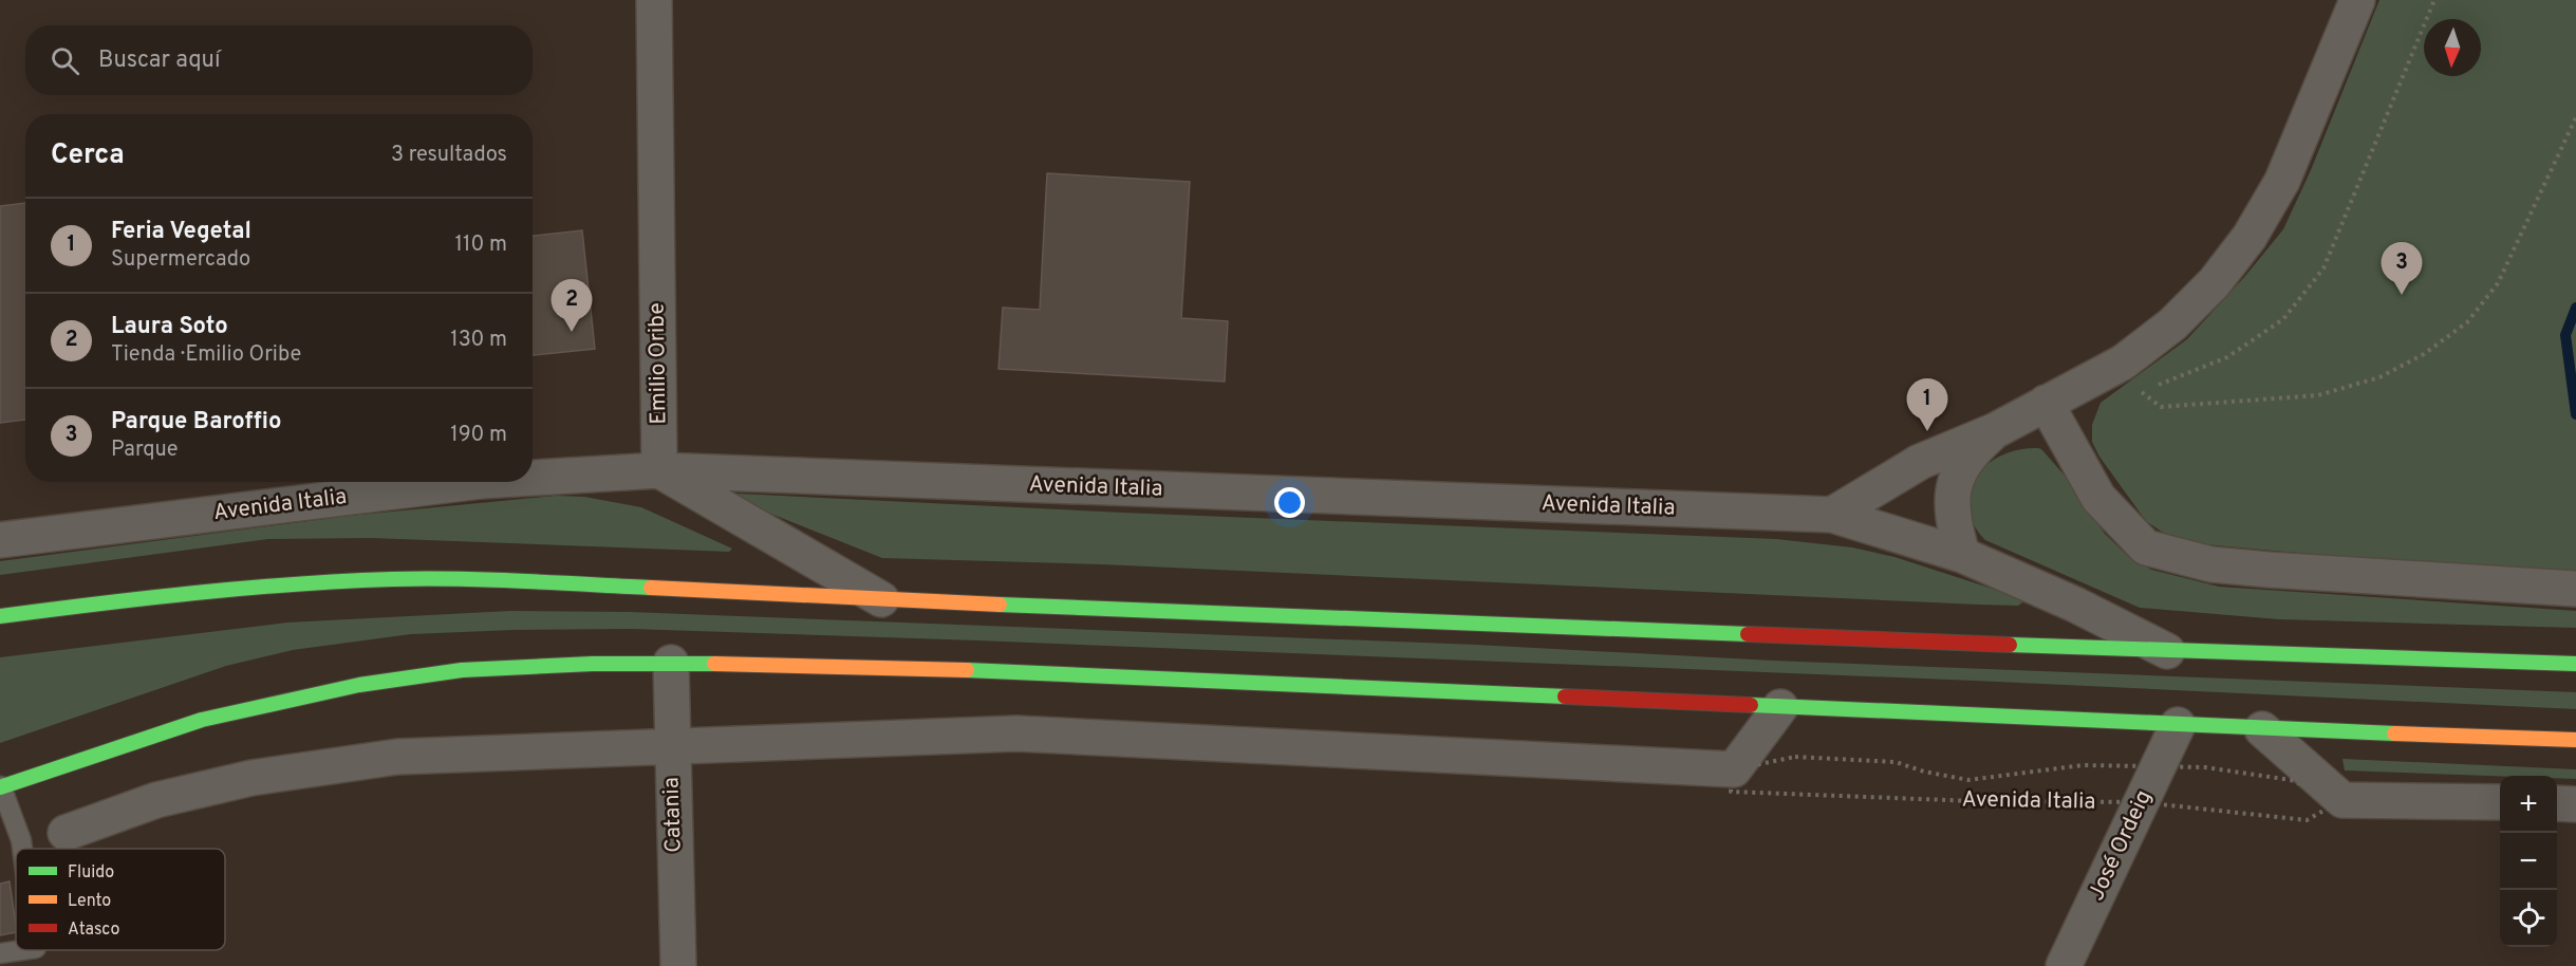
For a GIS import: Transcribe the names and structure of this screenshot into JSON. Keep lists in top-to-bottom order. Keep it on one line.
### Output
{"streets":{"main road":["Avenida Italia"],"street":["Emilio Oribe","Catania","José Ordeig"]},"crossings":[["Emilio Oribe","Avenida Italia"],["Avenida Italia","José Ordeig"]],"legend":["Fluido","Lento","Atasco"],"north":"bottom","page":{"search":"Buscar aquí","heading":["Cerca","3 resultados"],"list":[{"mark":"1","name":"Feria Vegetal","note":"Supermercado","value":"110 m"},{"mark":"2","name":"Laura Soto","note":"Tienda · Emilio Oribe","value":"130 m"},{"mark":"3","name":"Parque Baroffio","note":"Parque","value":"190 m"}],"pins":["3","2","1"],"map_buttons":["+","−"]}}
